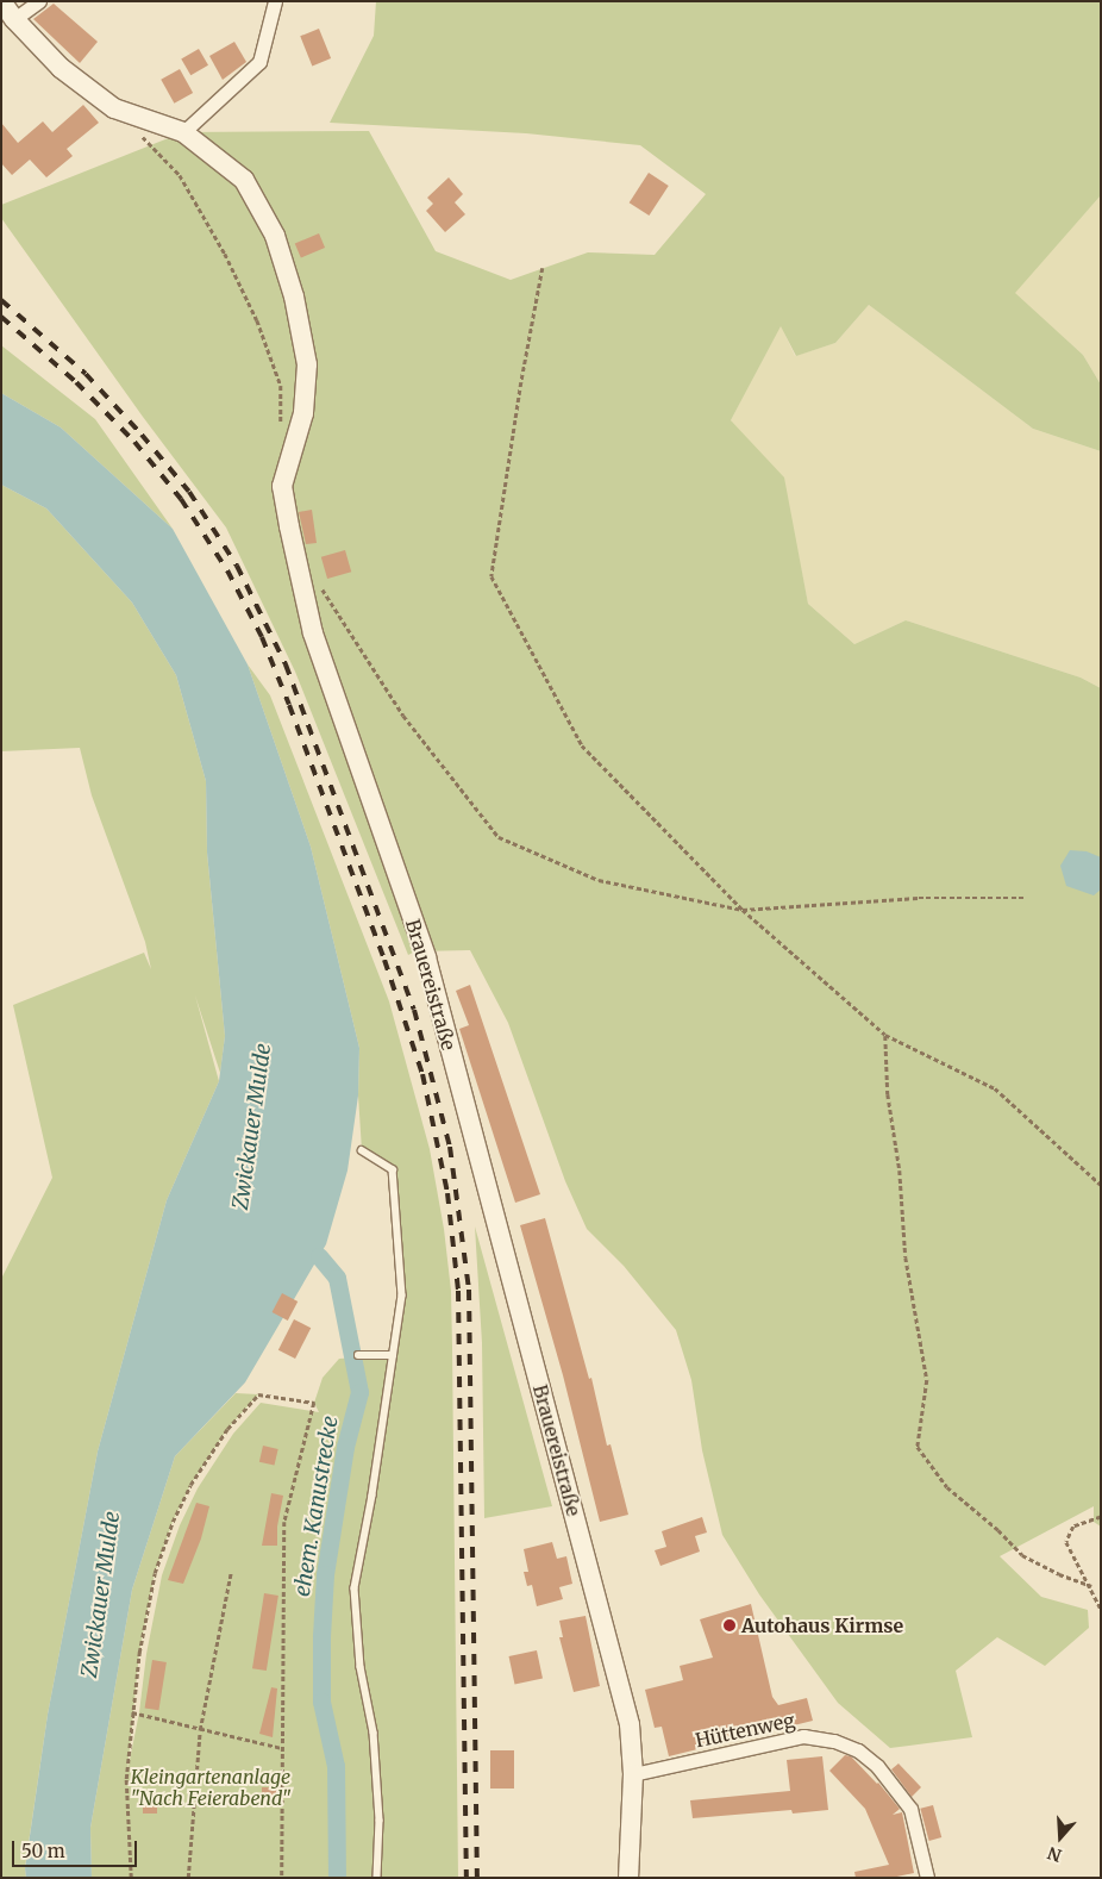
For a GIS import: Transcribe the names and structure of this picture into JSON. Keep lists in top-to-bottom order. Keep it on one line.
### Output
{"streets":{"street":["Brauereistraße","Hüttenweg"]},"crossings":[["Brauereistraße","Hüttenweg"]],"water":["Zwickauer Mulde","ehem. Kanustrecke"],"parks":["Kleingartenanlage \"Nach Feierabend\""],"places":["Autohaus Kirmse"],"scale_bar":"50 m","north":"bottom"}
